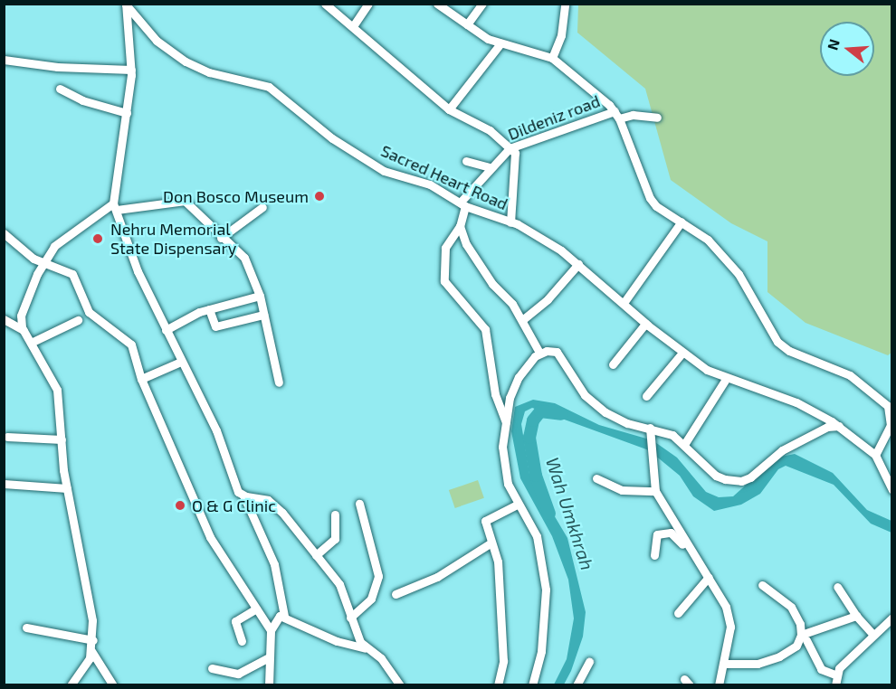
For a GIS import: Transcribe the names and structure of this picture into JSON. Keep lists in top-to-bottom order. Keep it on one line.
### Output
{"streets":{"street":["Dildeniz road","Sacred Heart Road"]},"crossings":[["Dildeniz road","Sacred Heart Road"]],"water":["Wah Umkhrah"],"places":["Don Bosco Museum","Nehru Memorial State Dispensary","O & G Clinic"],"north":"left"}
